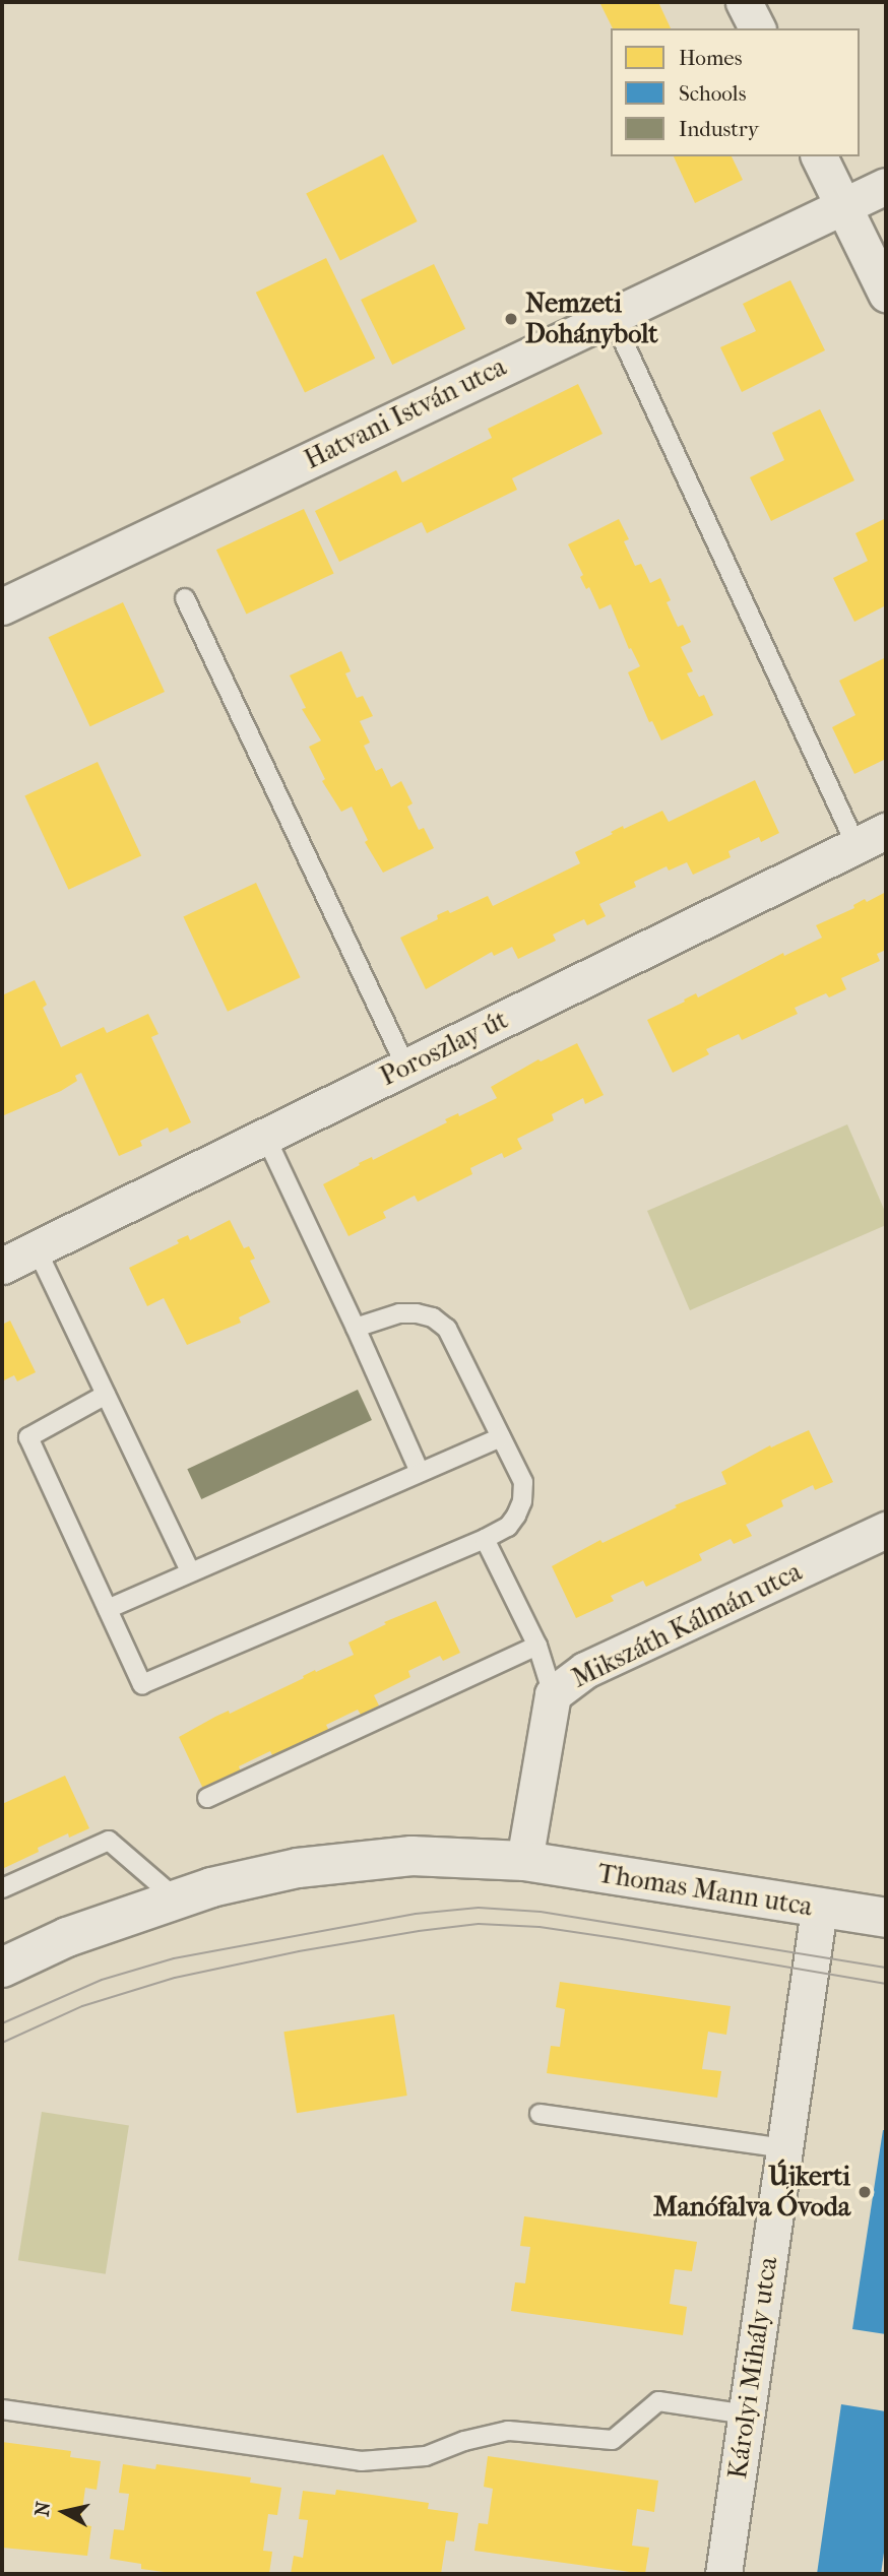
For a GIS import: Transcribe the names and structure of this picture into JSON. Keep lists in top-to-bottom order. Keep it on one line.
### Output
{"streets":{"street":["Hatvani István utca","Poroszlay út","Mikszáth Kálmán utca","Thomas Mann utca","Károlyi Mihály utca"]},"crossings":[["Mikszáth Kálmán utca","Thomas Mann utca"],["Thomas Mann utca","Károlyi Mihály utca"]],"places":["Nemzeti Dohánybolt","Újkerti Manófalva Óvoda"],"legend":["Homes","Schools","Industry"],"north":"left"}
